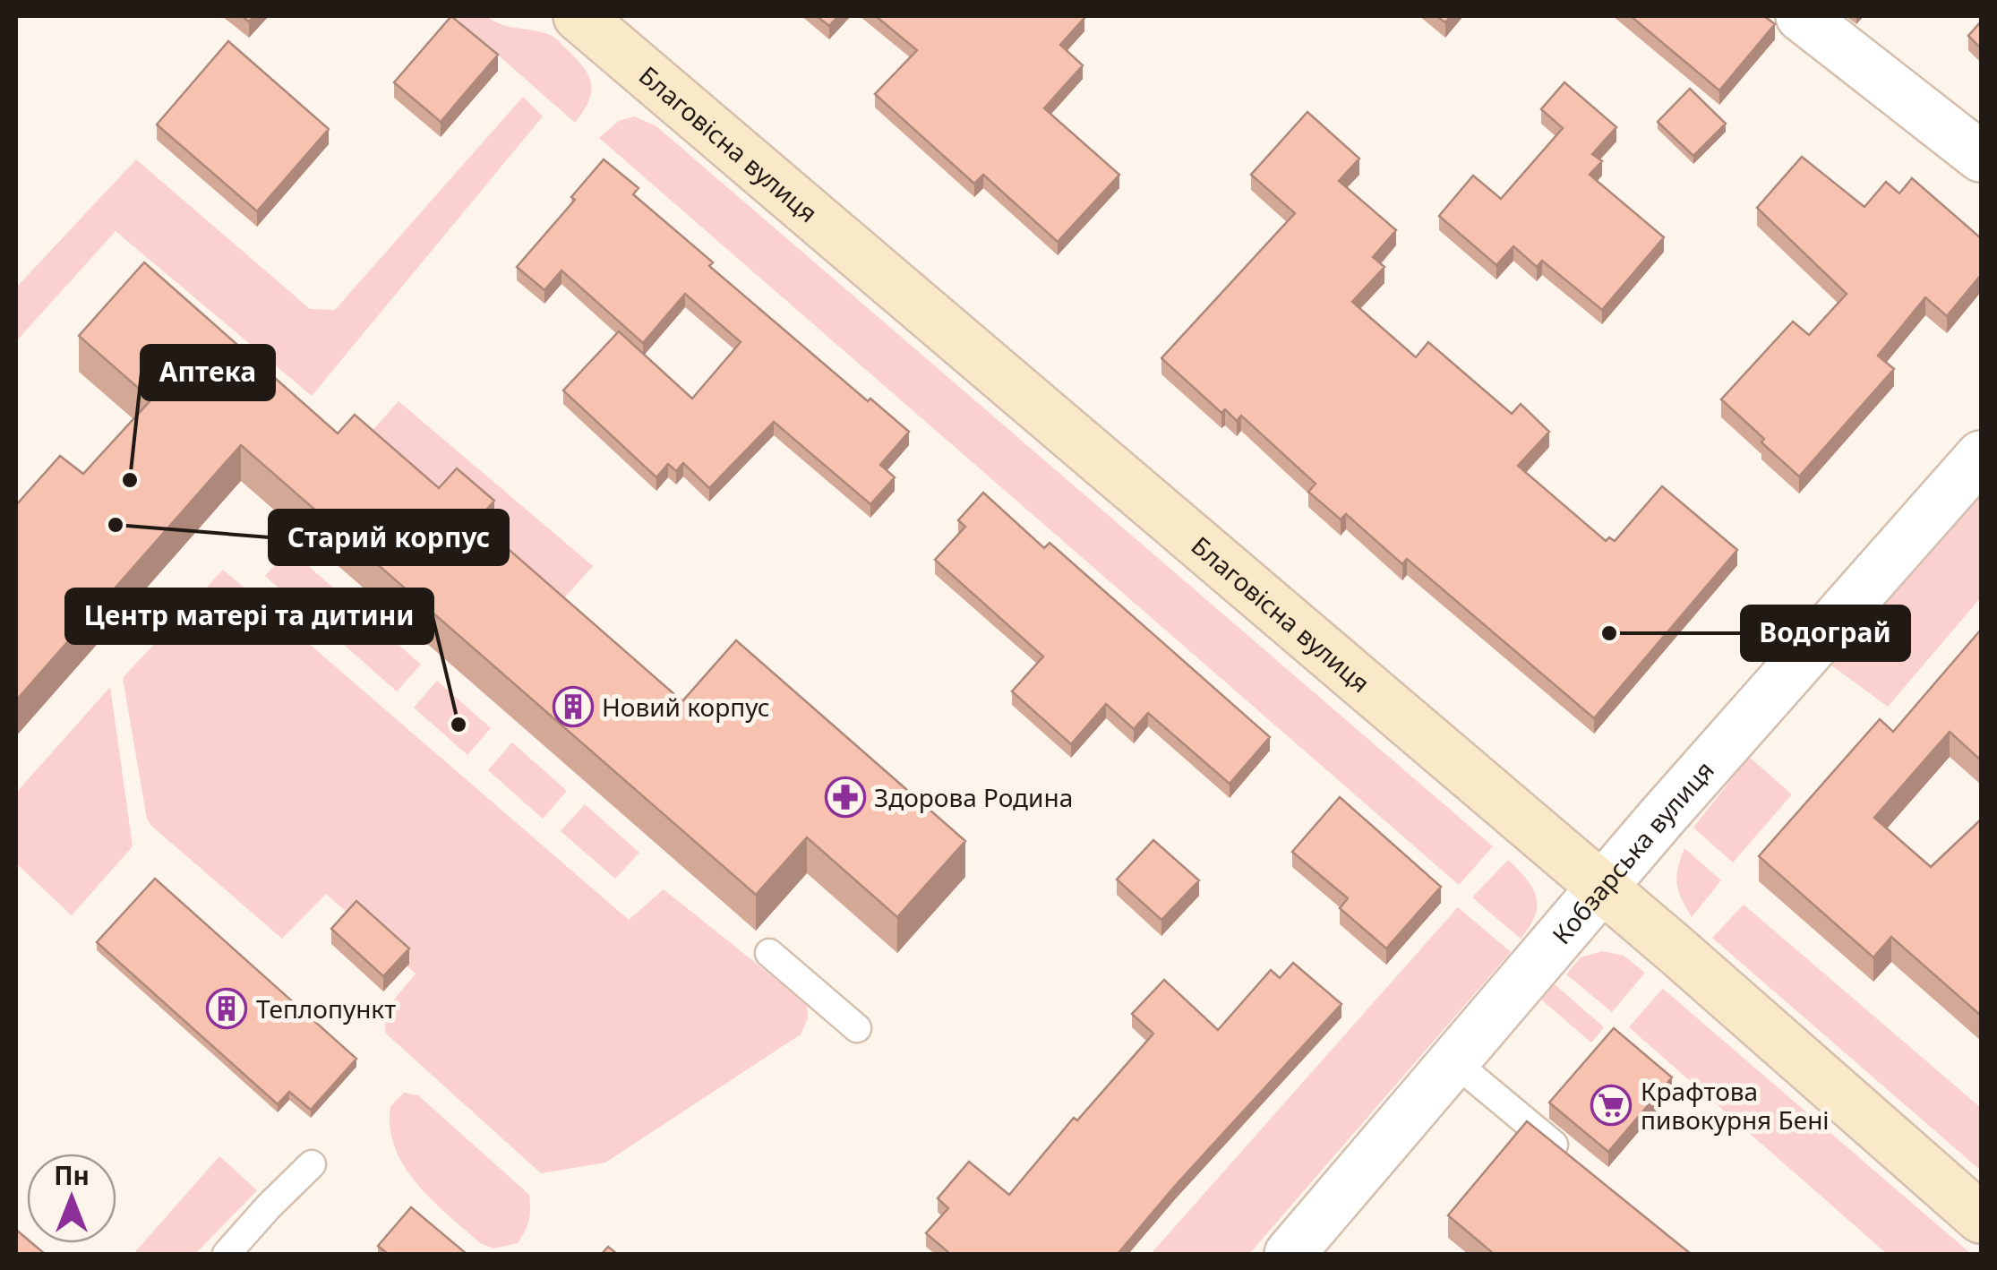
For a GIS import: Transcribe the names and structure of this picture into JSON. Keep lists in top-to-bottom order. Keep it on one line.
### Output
{"streets":{"main road":["Благовісна вулиця"],"street":["Кобзарська вулиця"]},"crossings":[["Благовісна вулиця","Кобзарська вулиця"]],"places":{"other":["Аптека","Старий корпус","Водограй","Центр матері та дитини"],"building":["Новий корпус","Теплопункт"],"pharmacy":["Здорова Родина"],"supermarket":["Крафтова пивокурня Бені"]},"north":"top"}
